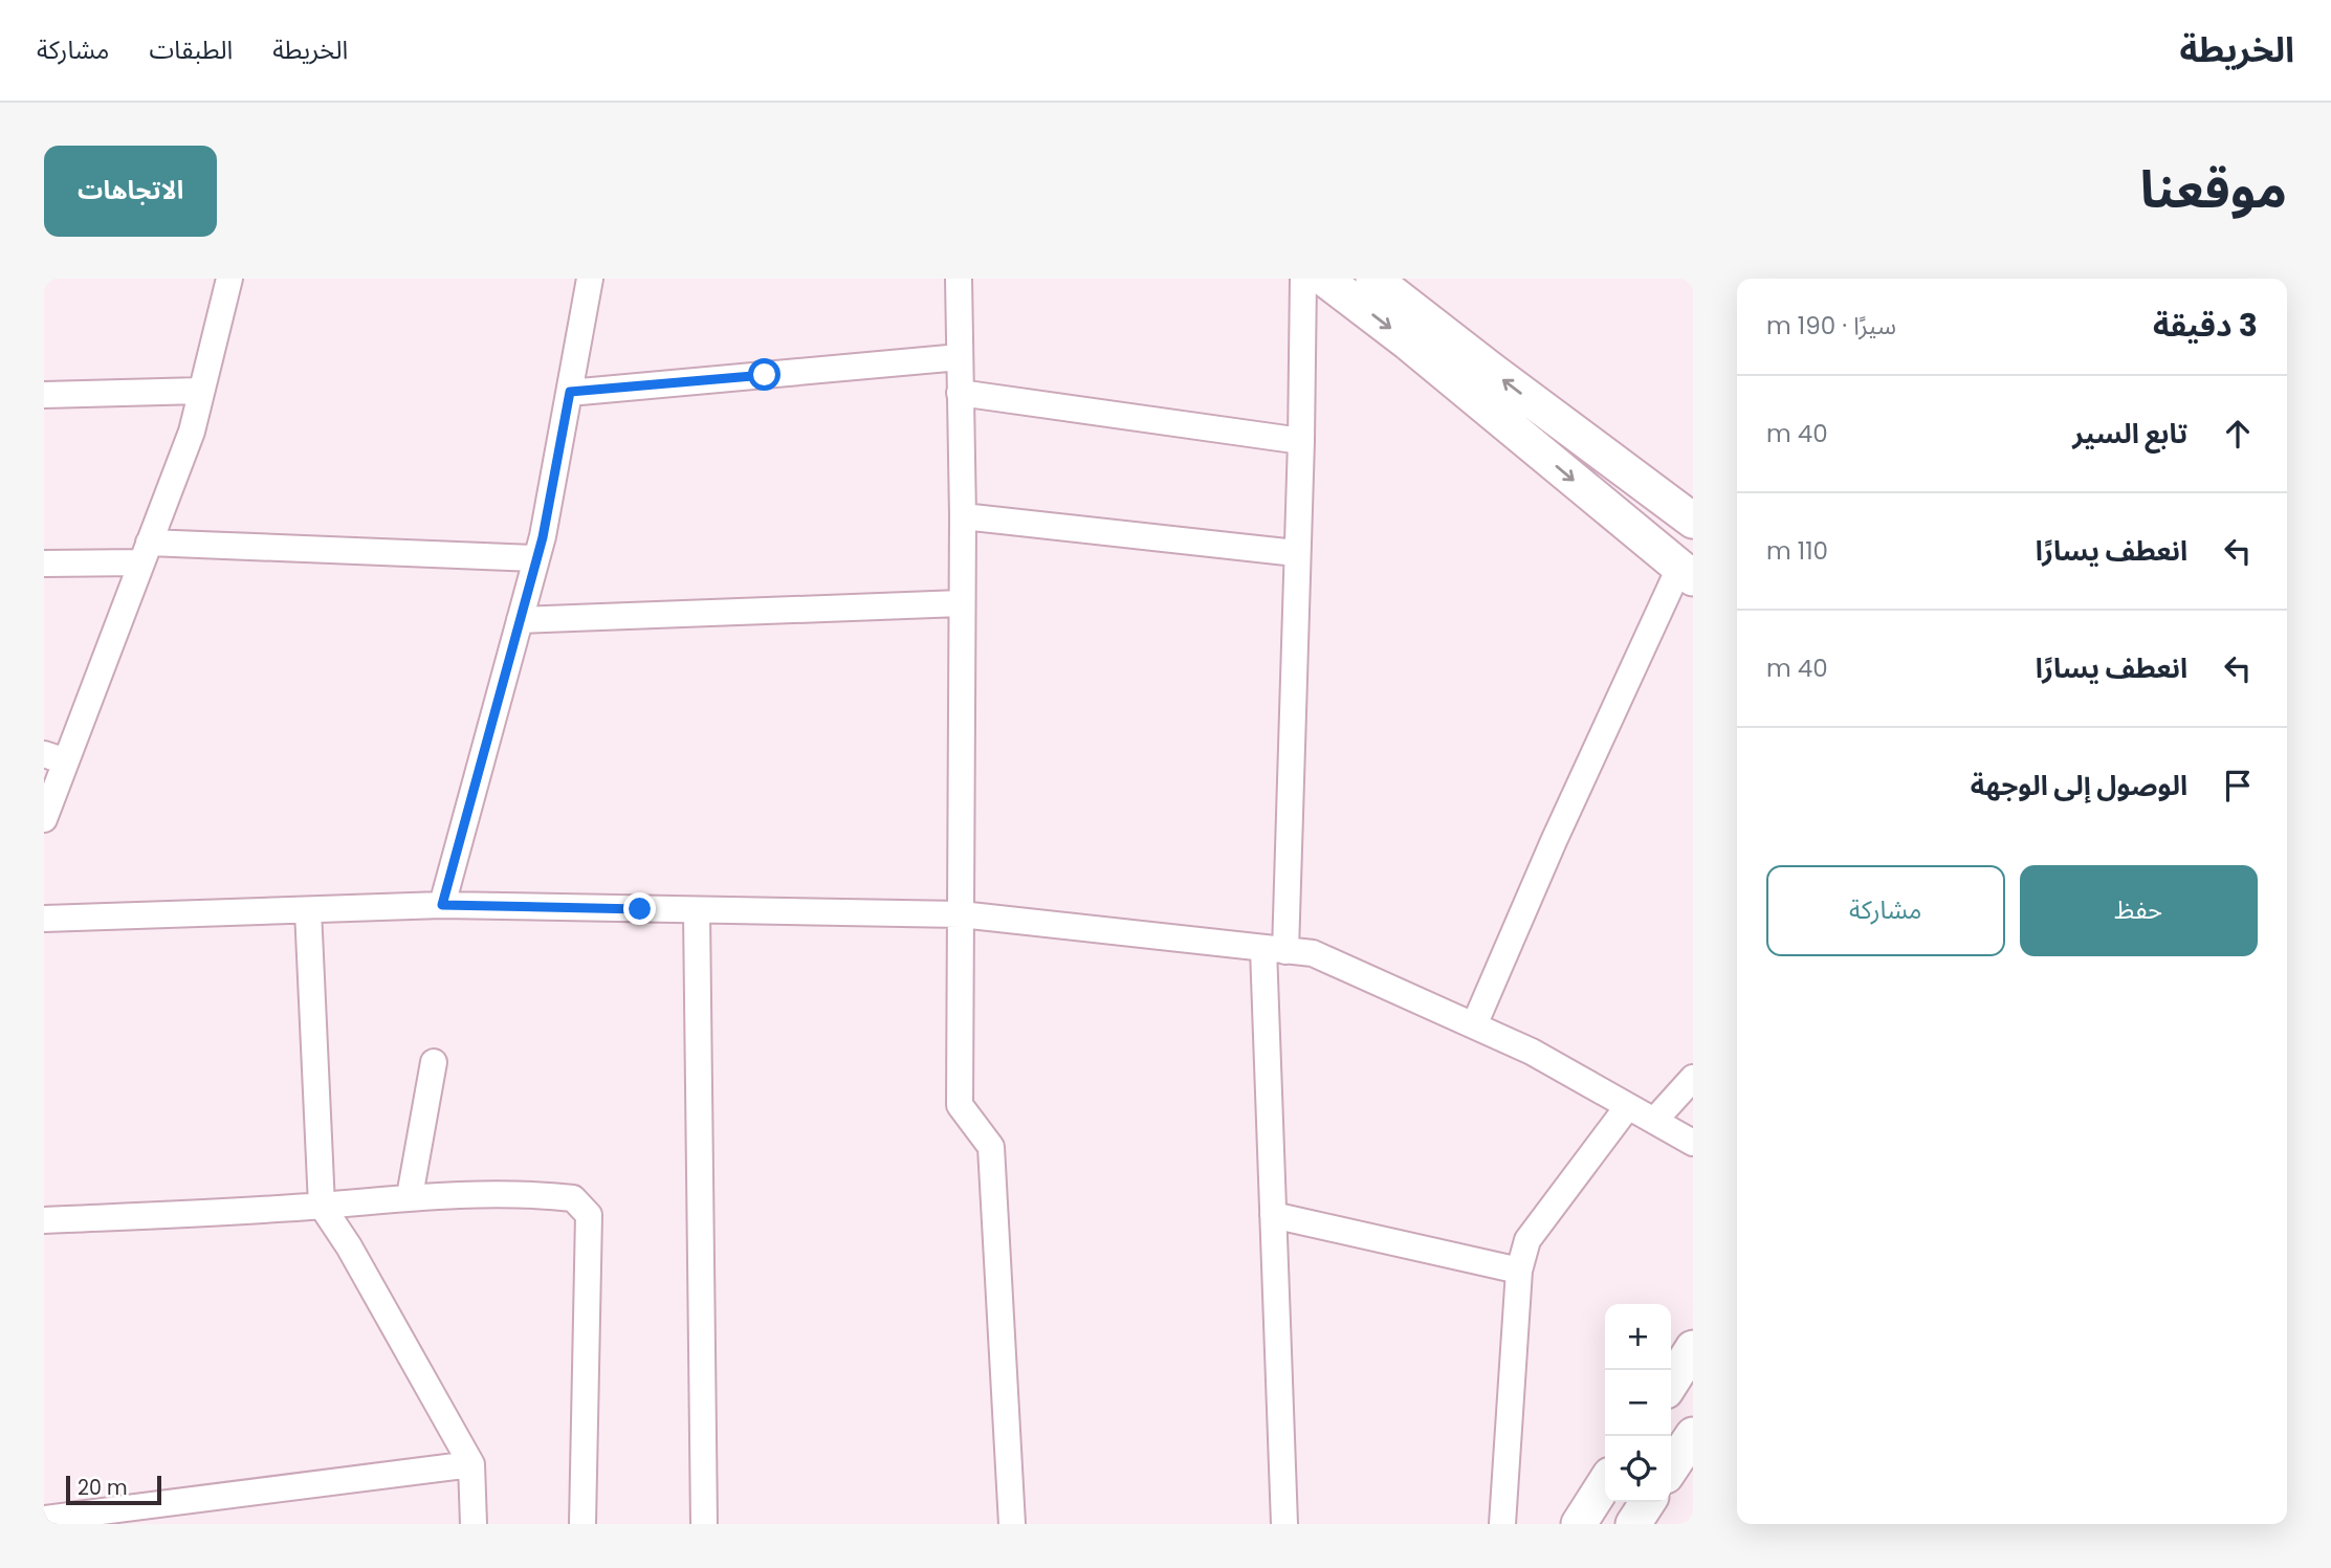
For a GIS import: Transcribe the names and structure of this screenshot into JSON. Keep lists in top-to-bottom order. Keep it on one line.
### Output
{"scale_bar":"20 m","page":{"header":"الخريطة","nav":["الخريطة","الطبقات","مشاركة"],"title":"موقعنا","buttons":["الاتجاهات",["حفظ","مشاركة"]],"heading":["3 دقيقة","سيرًا · 190 m"],"list":[["تابع السير","40 m"],["انعطف يسارًا","110 m"],["انعطف يسارًا","40 m"],"الوصول إلى الوجهة"],"map_buttons":["+","−"],"scale":"20 m"}}
